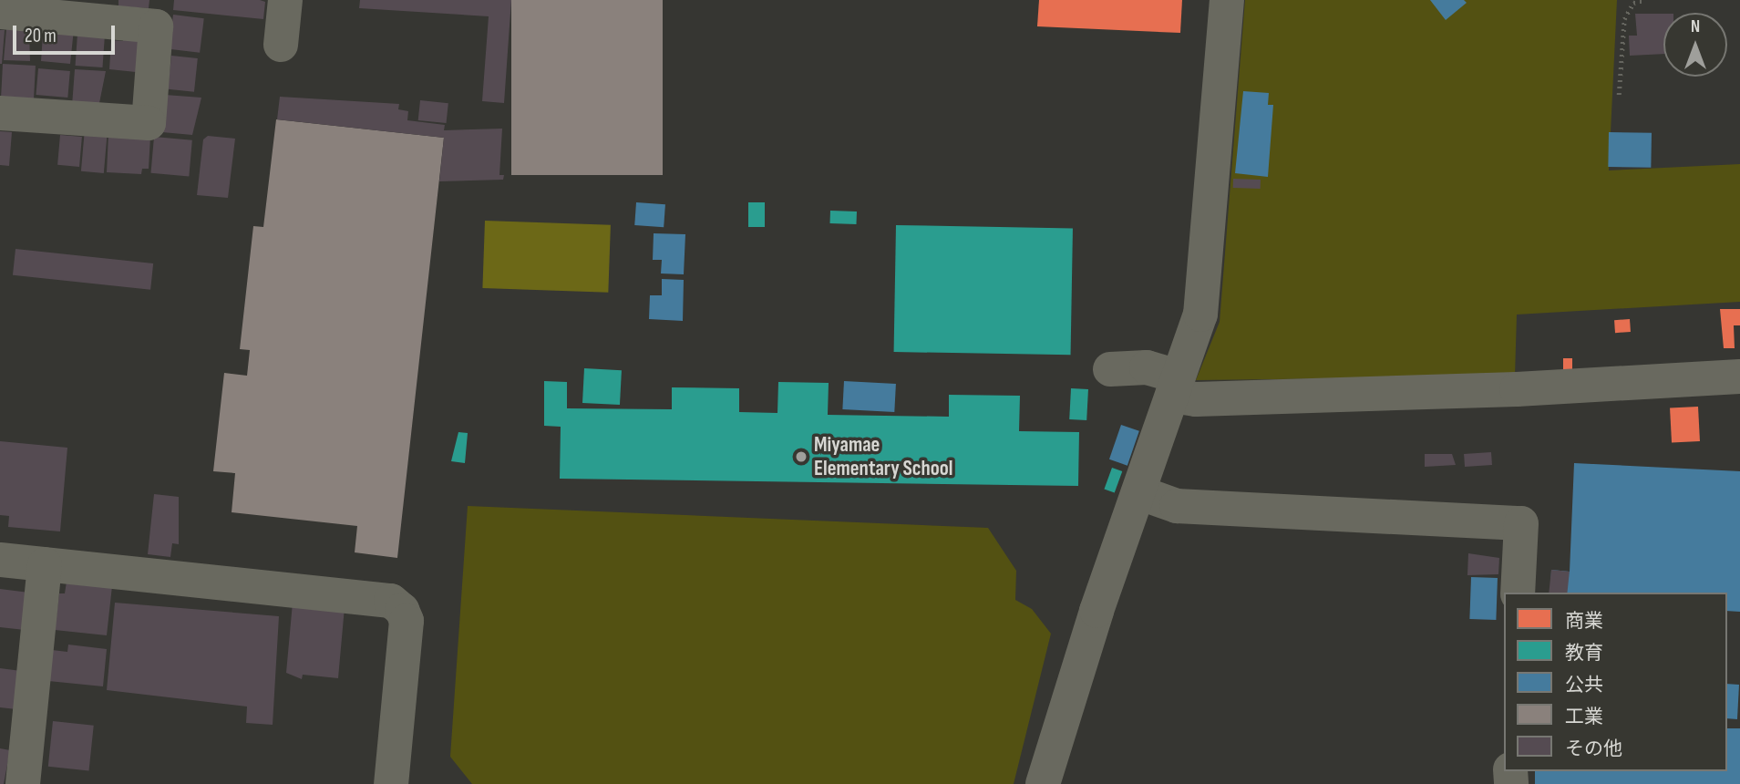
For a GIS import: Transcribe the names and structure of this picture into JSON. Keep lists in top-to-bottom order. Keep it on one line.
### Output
{"places":["Miyamae Elementary School"],"legend":["商業","教育","公共","工業","その他"],"scale_bar":"20 m","north":"top"}
